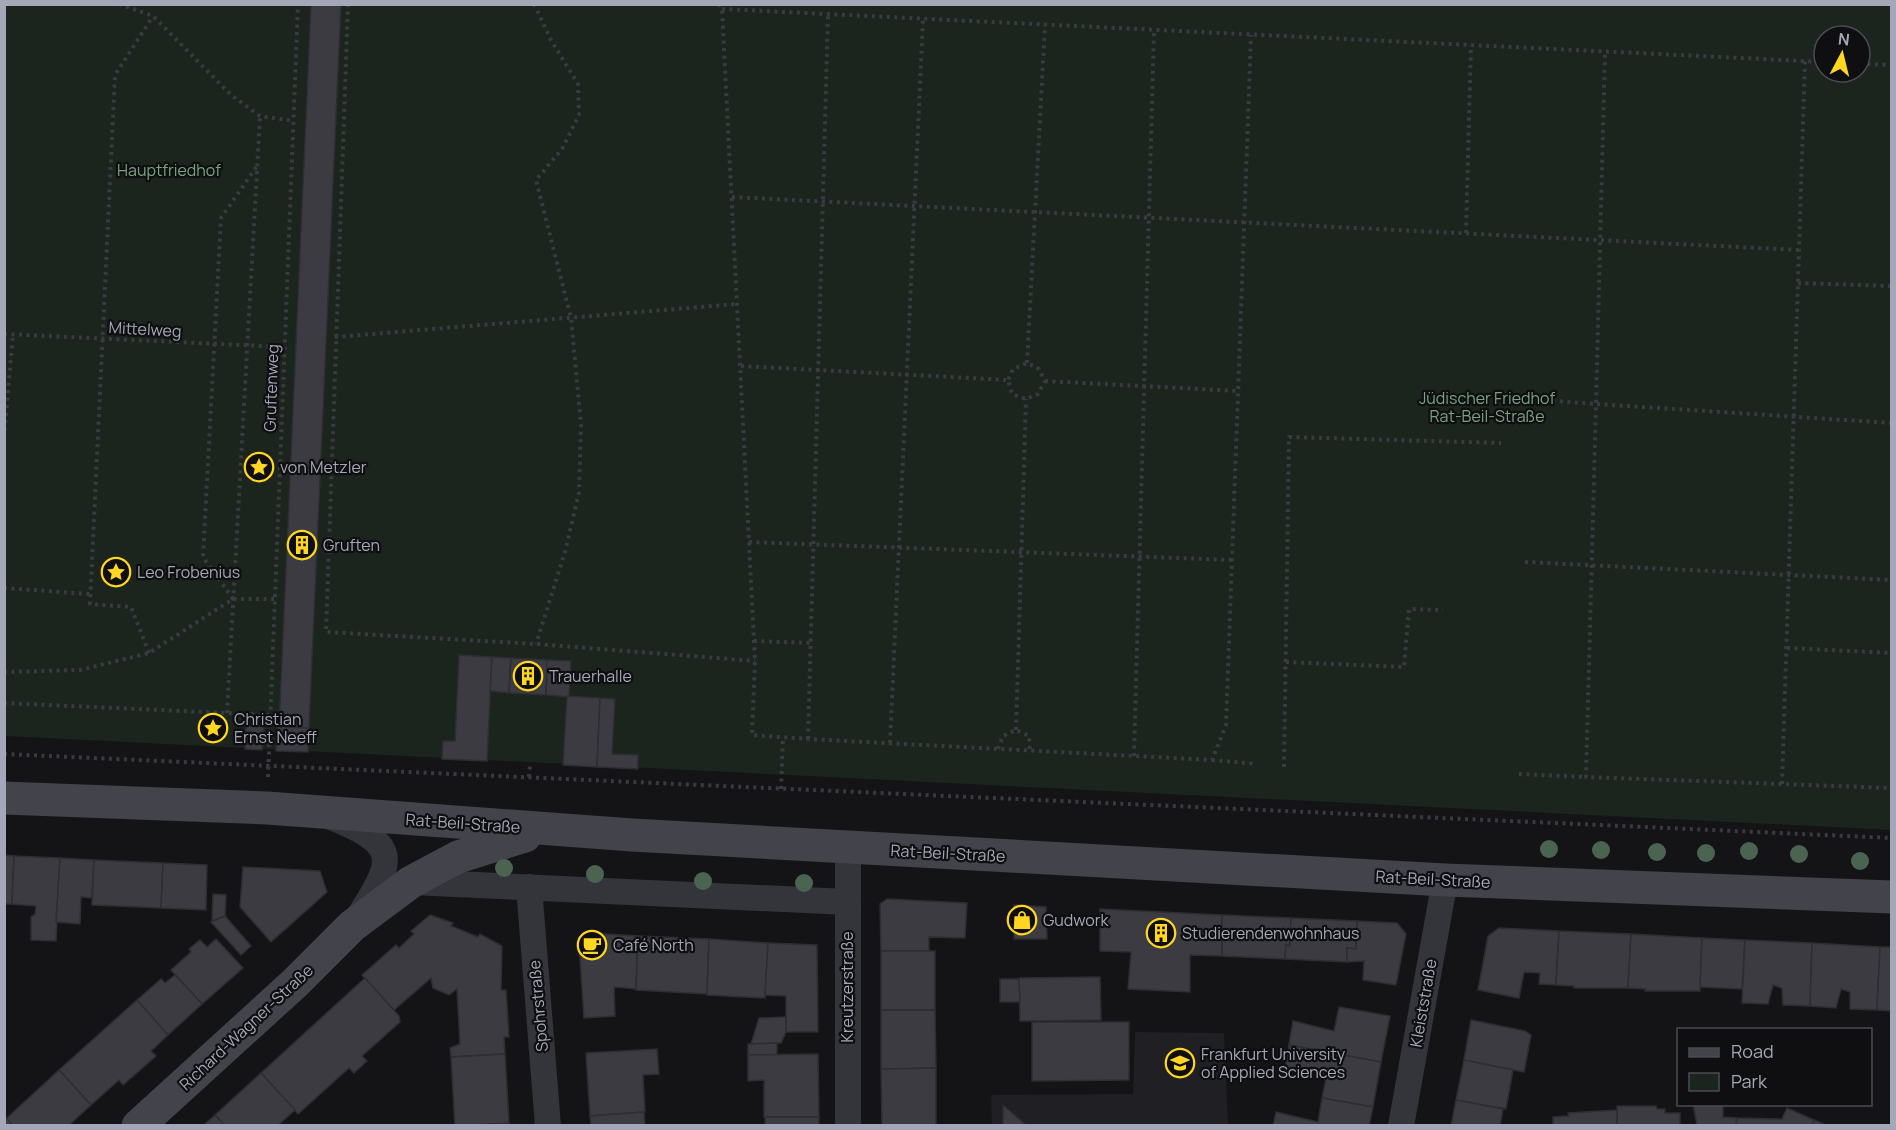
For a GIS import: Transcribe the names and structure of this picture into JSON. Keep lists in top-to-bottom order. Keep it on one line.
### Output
{"streets":{"main road":["Rat-Beil-Straße","Richard-Wagner-Straße"],"street":["Kreutzerstraße","Kleiststraße","Spohrstraße"],"path":["Mittelweg","Gruftenweg"]},"crossings":[["Mittelweg","Gruftenweg"],["Gruftenweg","Rat-Beil-Straße"],["Rat-Beil-Straße","Kreutzerstraße"],["Rat-Beil-Straße","Kleiststraße"],["Rat-Beil-Straße","Richard-Wagner-Straße"]],"parks":["Hauptfriedhof","Jüdischer Friedhof Rat-Beil-Straße"],"places":{"place":["von Metzler","Leo Frobenius","Christian Ernst Neeff"],"building":["Gruften","Trauerhalle","Studierendenwohnhaus"],"shop":["Gudwork"],"cafe":["Café North"],"school or university":["Frankfurt University of Applied Sciences"]},"legend":["Road","Park"],"north":"top"}
